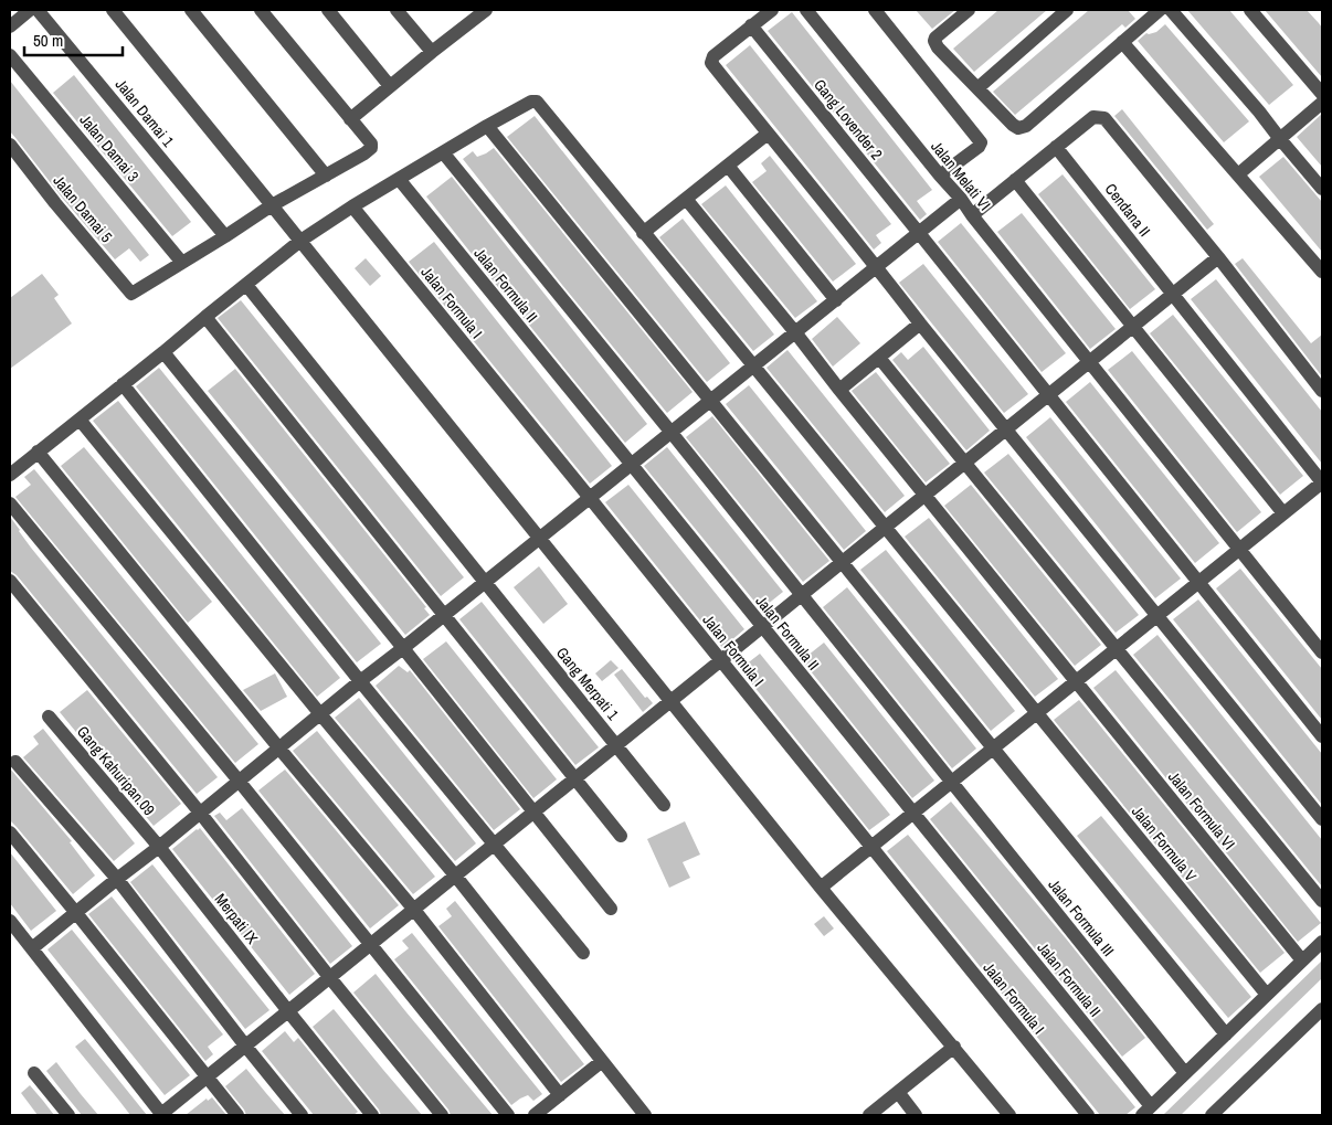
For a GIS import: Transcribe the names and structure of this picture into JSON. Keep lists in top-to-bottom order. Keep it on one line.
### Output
{"streets":{"street":["Jalan Damai 1","Gang Lovender 2","Jalan Damai 3","Jalan Melati VI","Jalan Damai 5","Cendana II","Jalan Formula II","Jalan Formula I","Gang Merpati 1","Gang Kahuripan.09","Jalan Formula VI","Jalan Formula V","Jalan Formula III","Merpati IX"]},"crossings":[["Jalan Damai 3","Jalan Damai 5"],["Gang Kahuripan.09","Merpati IX"]],"scale_bar":"50 m"}
